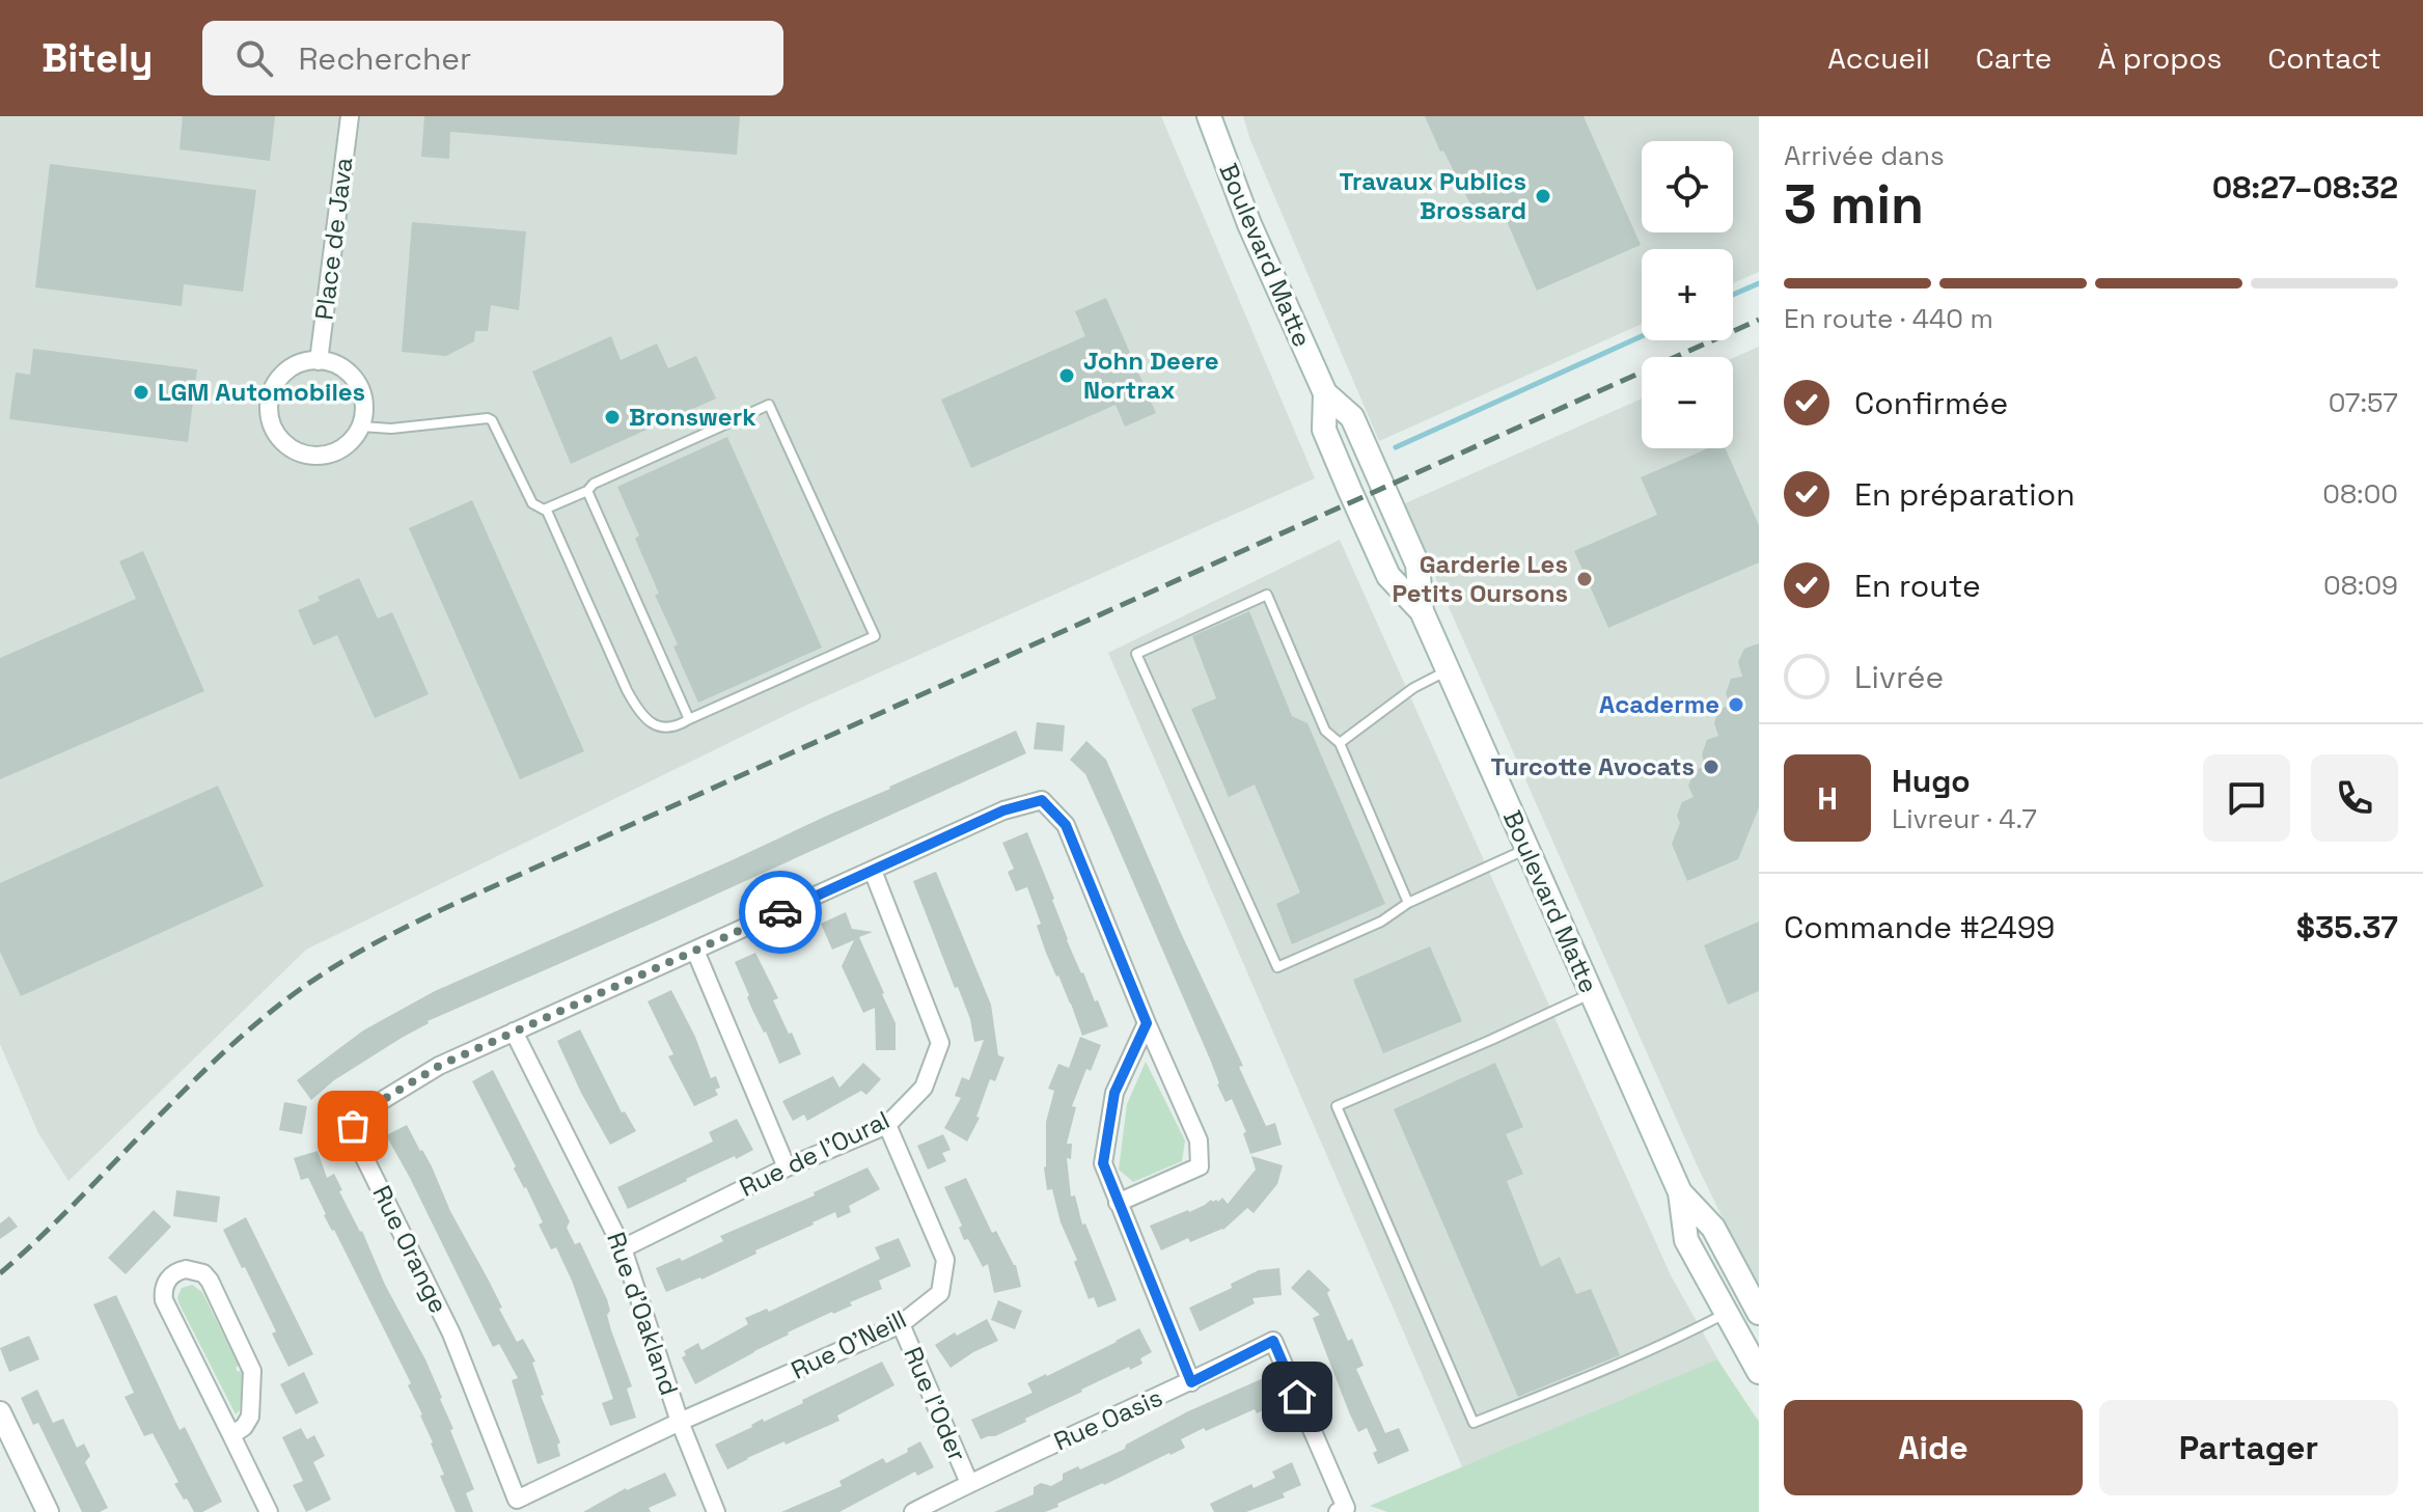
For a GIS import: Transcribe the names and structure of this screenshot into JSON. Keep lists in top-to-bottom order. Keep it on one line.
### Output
{"streets":{"main road":["Boulevard Matte"],"street":["Place de Java","Rue de l'Oural","Rue Orange","Rue d'Oakland","Rue O'Neill","Rue l'Oder","Rue Oasis"]},"crossings":[["Rue de l'Oural","Rue Orange"],["Rue de l'Oural","Rue d'Oakland"],["Rue de l'Oural","Rue O'Neill"],["Rue Orange","Rue d'Oakland"],["Rue Orange","Rue O'Neill"],["Rue d'Oakland","Rue O'Neill"],["Rue O'Neill","Rue l'Oder"],["Rue l'Oder","Rue Oasis"]],"places":["Travaux Publics Brossard","John Deere Nortrax","LGM Automobiles","Bronswerk","Garderie Les Petits Oursons","Acaderme","Turcotte Avocats"],"page":{"header":"Bitely","search":"Rechercher","nav":["Accueil","Carte","À propos","Contact"],"heading":["3 min","Arrivée dans","08:27–08:32"],"panel":["Hugo","Livreur · 4.7","Commande #2499","$35.37"],"map_buttons":["+","−"],"bar":"En route · 440 m","list":[["Confirmée","07:57"],["En préparation","08:00"],["En route","08:09"],"Livrée"],"round":"H","buttons":["Aide","Partager"]}}
